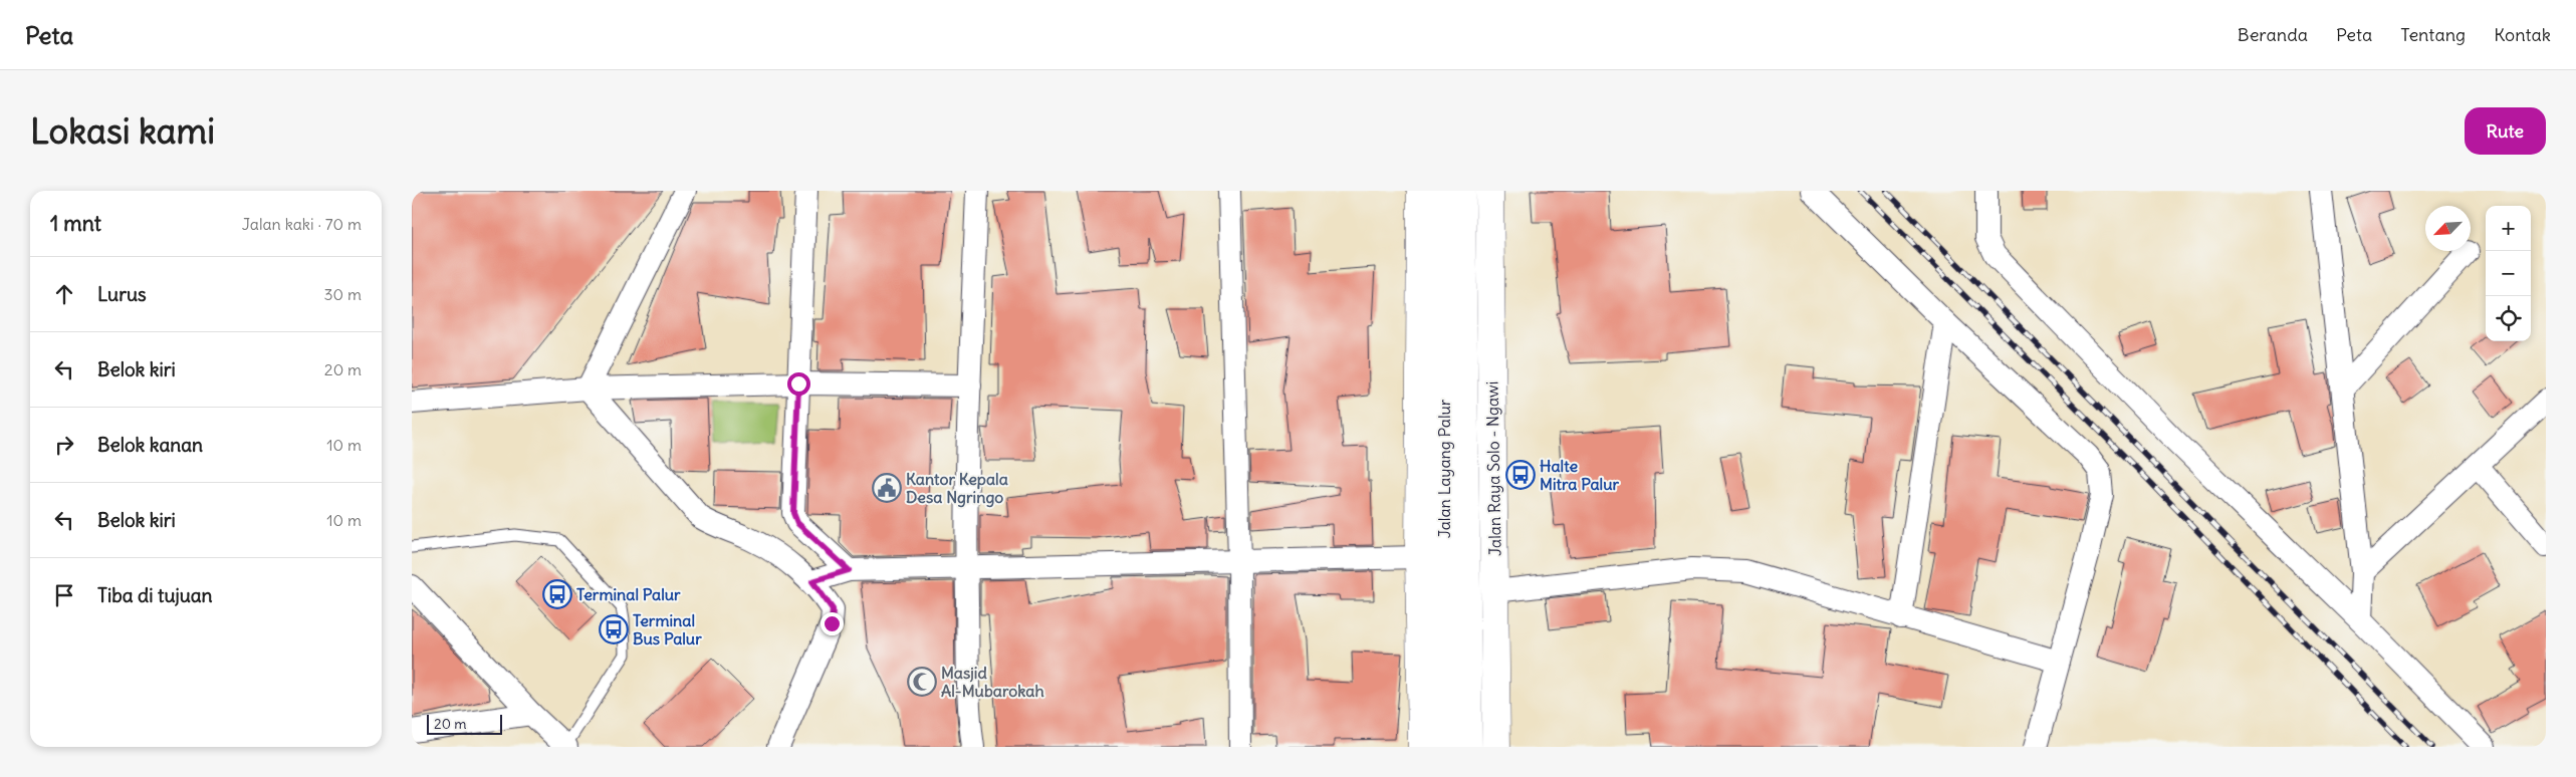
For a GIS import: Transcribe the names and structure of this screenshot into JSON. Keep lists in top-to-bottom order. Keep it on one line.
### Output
{"streets":{"main road":["Jalan Layang Palur","Jalan Raya Solo - Ngawi"]},"places":{"bus stop":["Halte Mitra Palur","Terminal Palur","Terminal Bus Palur"],"public building":["Kantor Kepala Desa Ngringo"],"mosque":["Masjid Al-Mubarokah"]},"scale_bar":"20 m","north":"bottom left","page":{"header":"Peta","nav":["Beranda","Peta","Tentang","Kontak"],"buttons":"Rute","title":"Lokasi kami","heading":["1 mnt","Jalan kaki · 70 m"],"map_buttons":["+","−"],"list":[["Lurus","30 m"],["Belok kiri","20 m"],["Belok kanan","10 m"],["Belok kiri","10 m"],"Tiba di tujuan"],"scale":"20 m"}}
